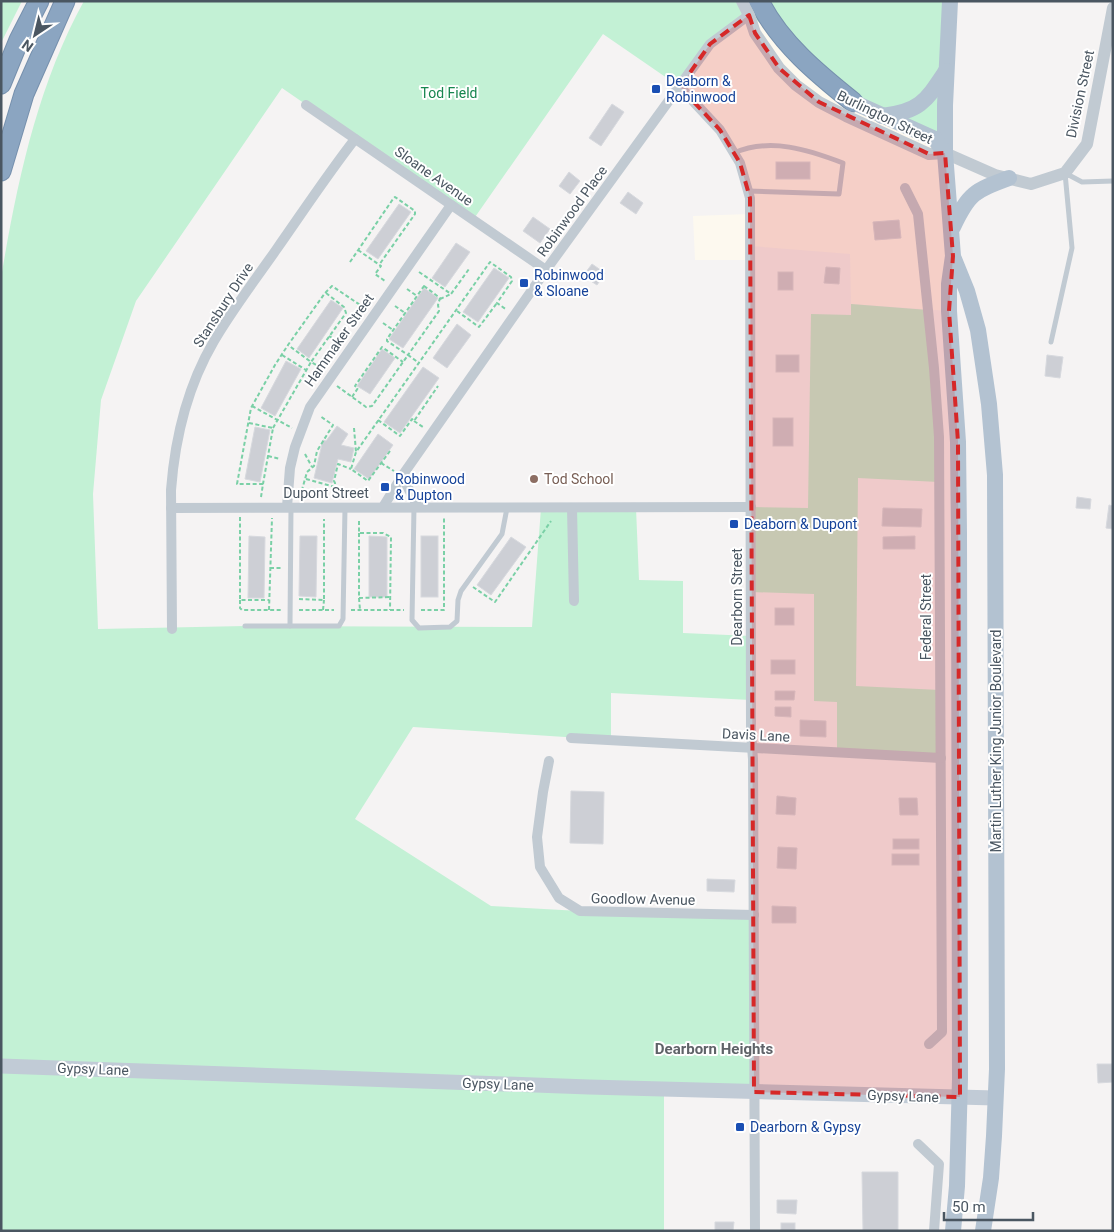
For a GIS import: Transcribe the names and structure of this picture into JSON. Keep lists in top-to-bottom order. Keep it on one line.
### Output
{"streets":{"main road":["Burlington Street","Martin Luther King Junior Boulevard","Gypsy Lane"],"street":["Division Street","Sloane Avenue","Robinwood Place","Stansbury Drive","Hammaker Street","Dupont Street","Dearborn Street","Federal Street","Davis Lane","Goodlow Avenue"]},"crossings":[["Burlington Street","Martin Luther King Junior Boulevard"],["Sloane Avenue","Robinwood Place"],["Sloane Avenue","Stansbury Drive"],["Sloane Avenue","Hammaker Street"],["Robinwood Place","Dupont Street"],["Robinwood Place","Dearborn Street"],["Stansbury Drive","Dupont Street"],["Hammaker Street","Dupont Street"],["Dupont Street","Dearborn Street"],["Dearborn Street","Davis Lane"],["Dearborn Street","Goodlow Avenue"],["Dearborn Street","Gypsy Lane"],["Federal Street","Davis Lane"],["Martin Luther King Junior Boulevard","Gypsy Lane"]],"districts":["Dearborn Heights"],"parks":["Tod Field"],"places":{"transit":["Deaborn & Robinwood","Robinwood & Sloane","Robinwood & Dupton","Deaborn & Dupont","Dearborn & Gypsy"],"other":["Tod School"]},"scale_bar":"50 m","north":"bottom left"}
